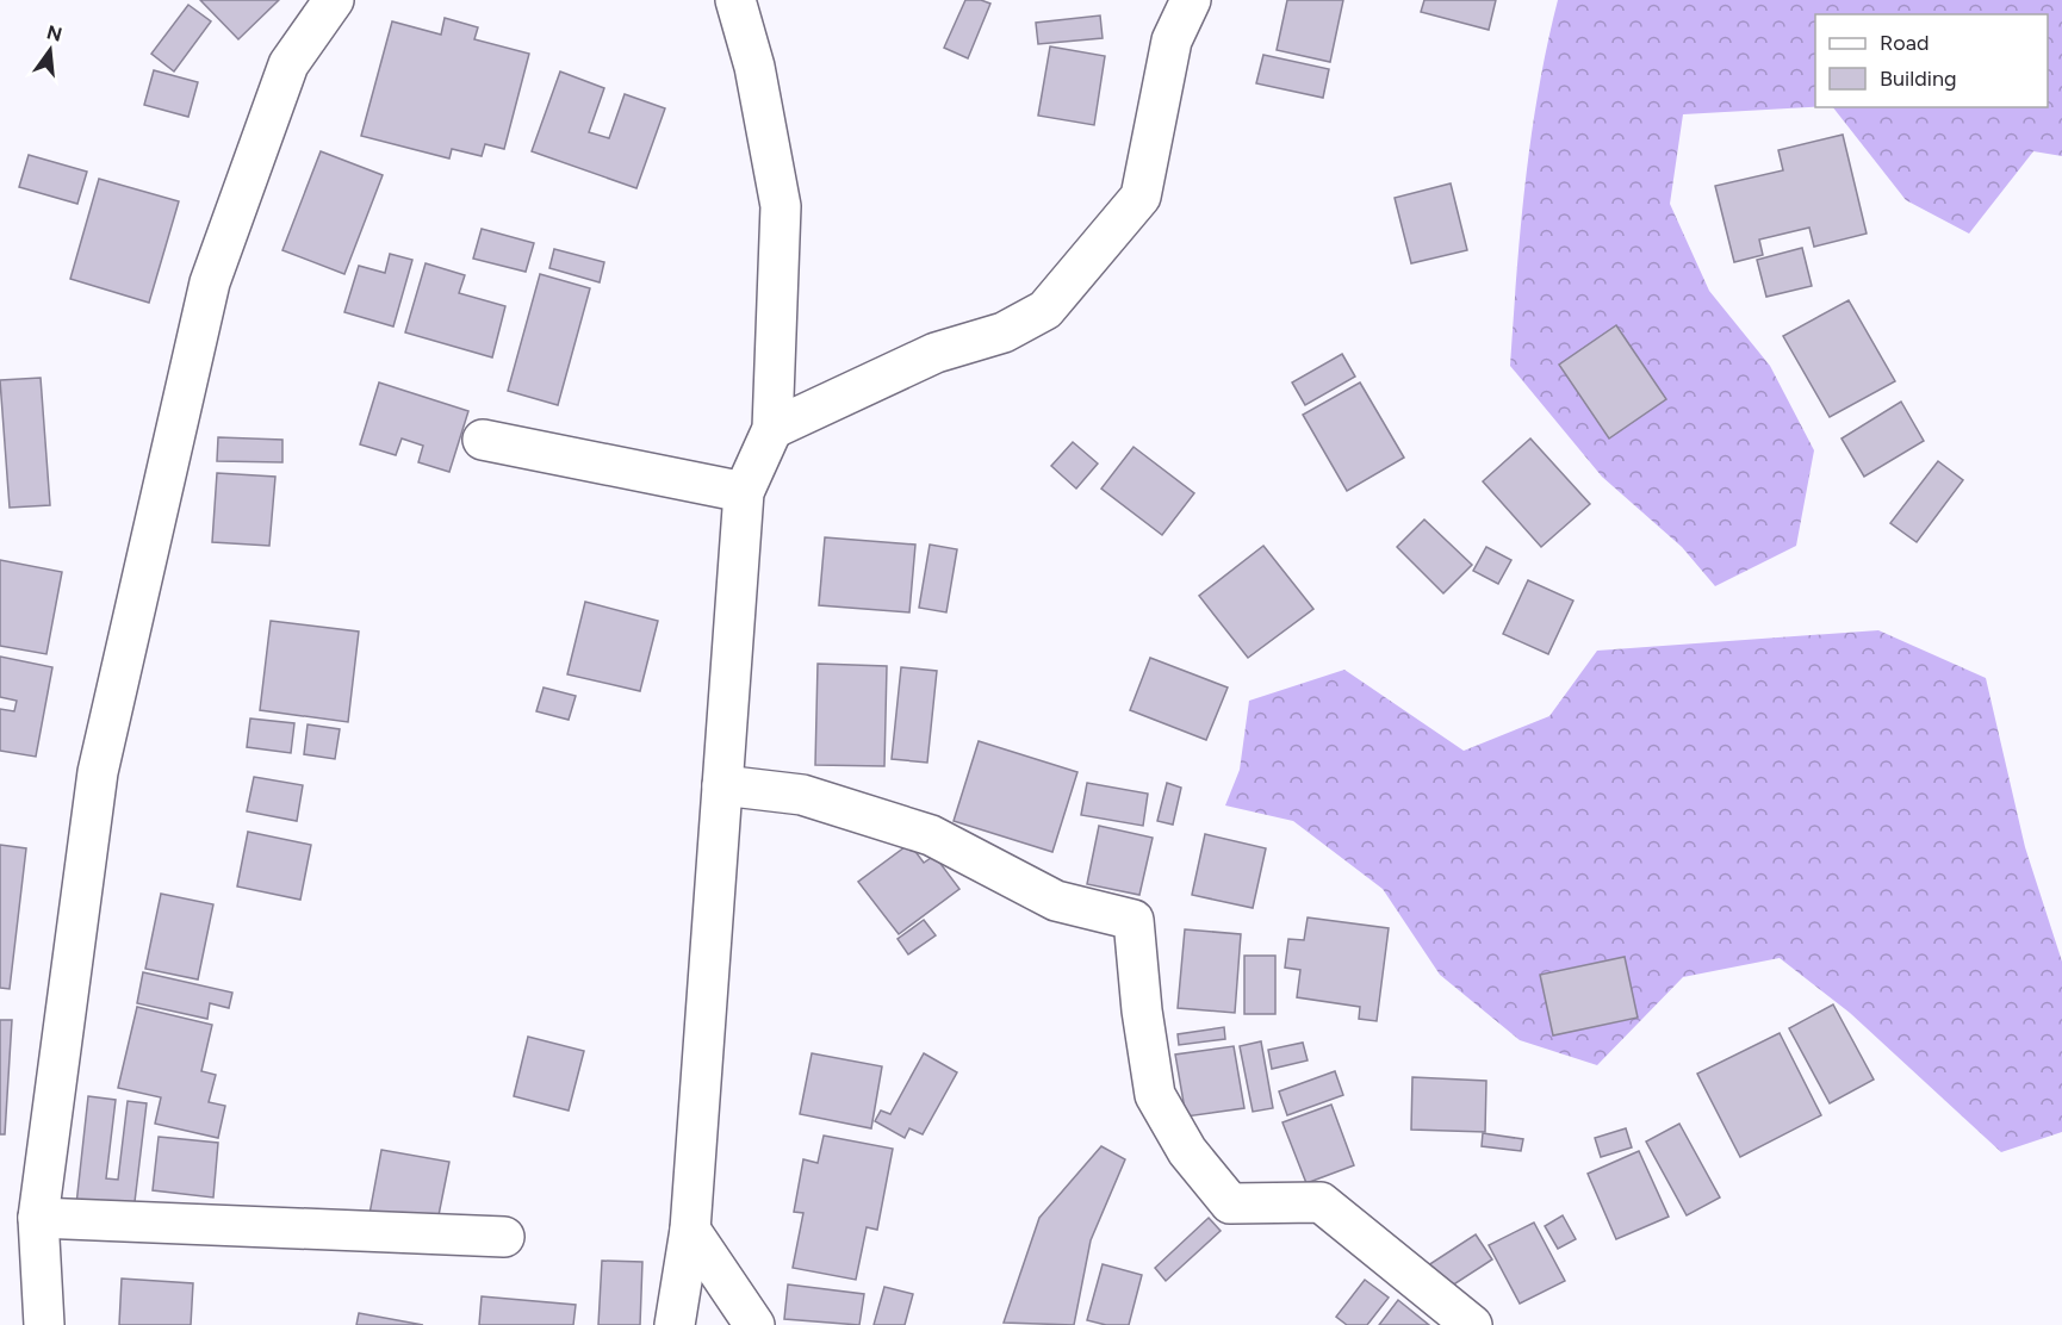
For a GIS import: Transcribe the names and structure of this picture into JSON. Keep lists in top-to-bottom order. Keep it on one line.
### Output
{"legend":["Road","Building"],"north":"top"}
